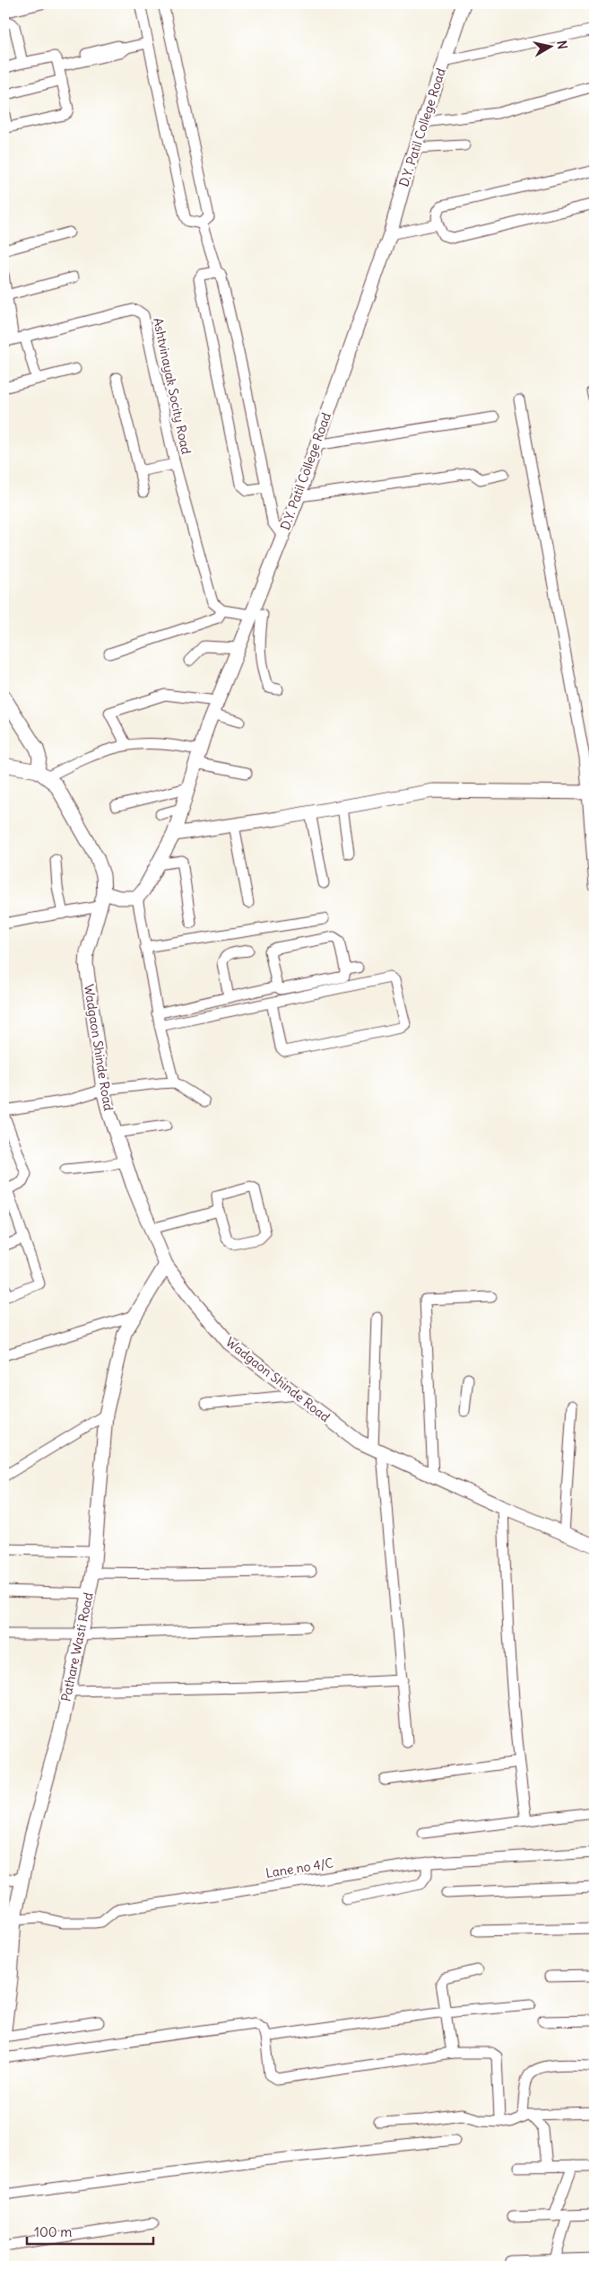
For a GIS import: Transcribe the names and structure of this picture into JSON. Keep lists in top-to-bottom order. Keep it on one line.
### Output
{"streets":{"street":["D.Y. Patil College Road","Ashtvinayak Socity Road","Wadgaon Shinde Road","Pathare Wasti Road","Lane no 4/C"]},"crossings":[["Wadgaon Shinde Road","Pathare Wasti Road"],["Pathare Wasti Road","Lane no 4/C"]],"scale_bar":"100 m","north":"right"}
